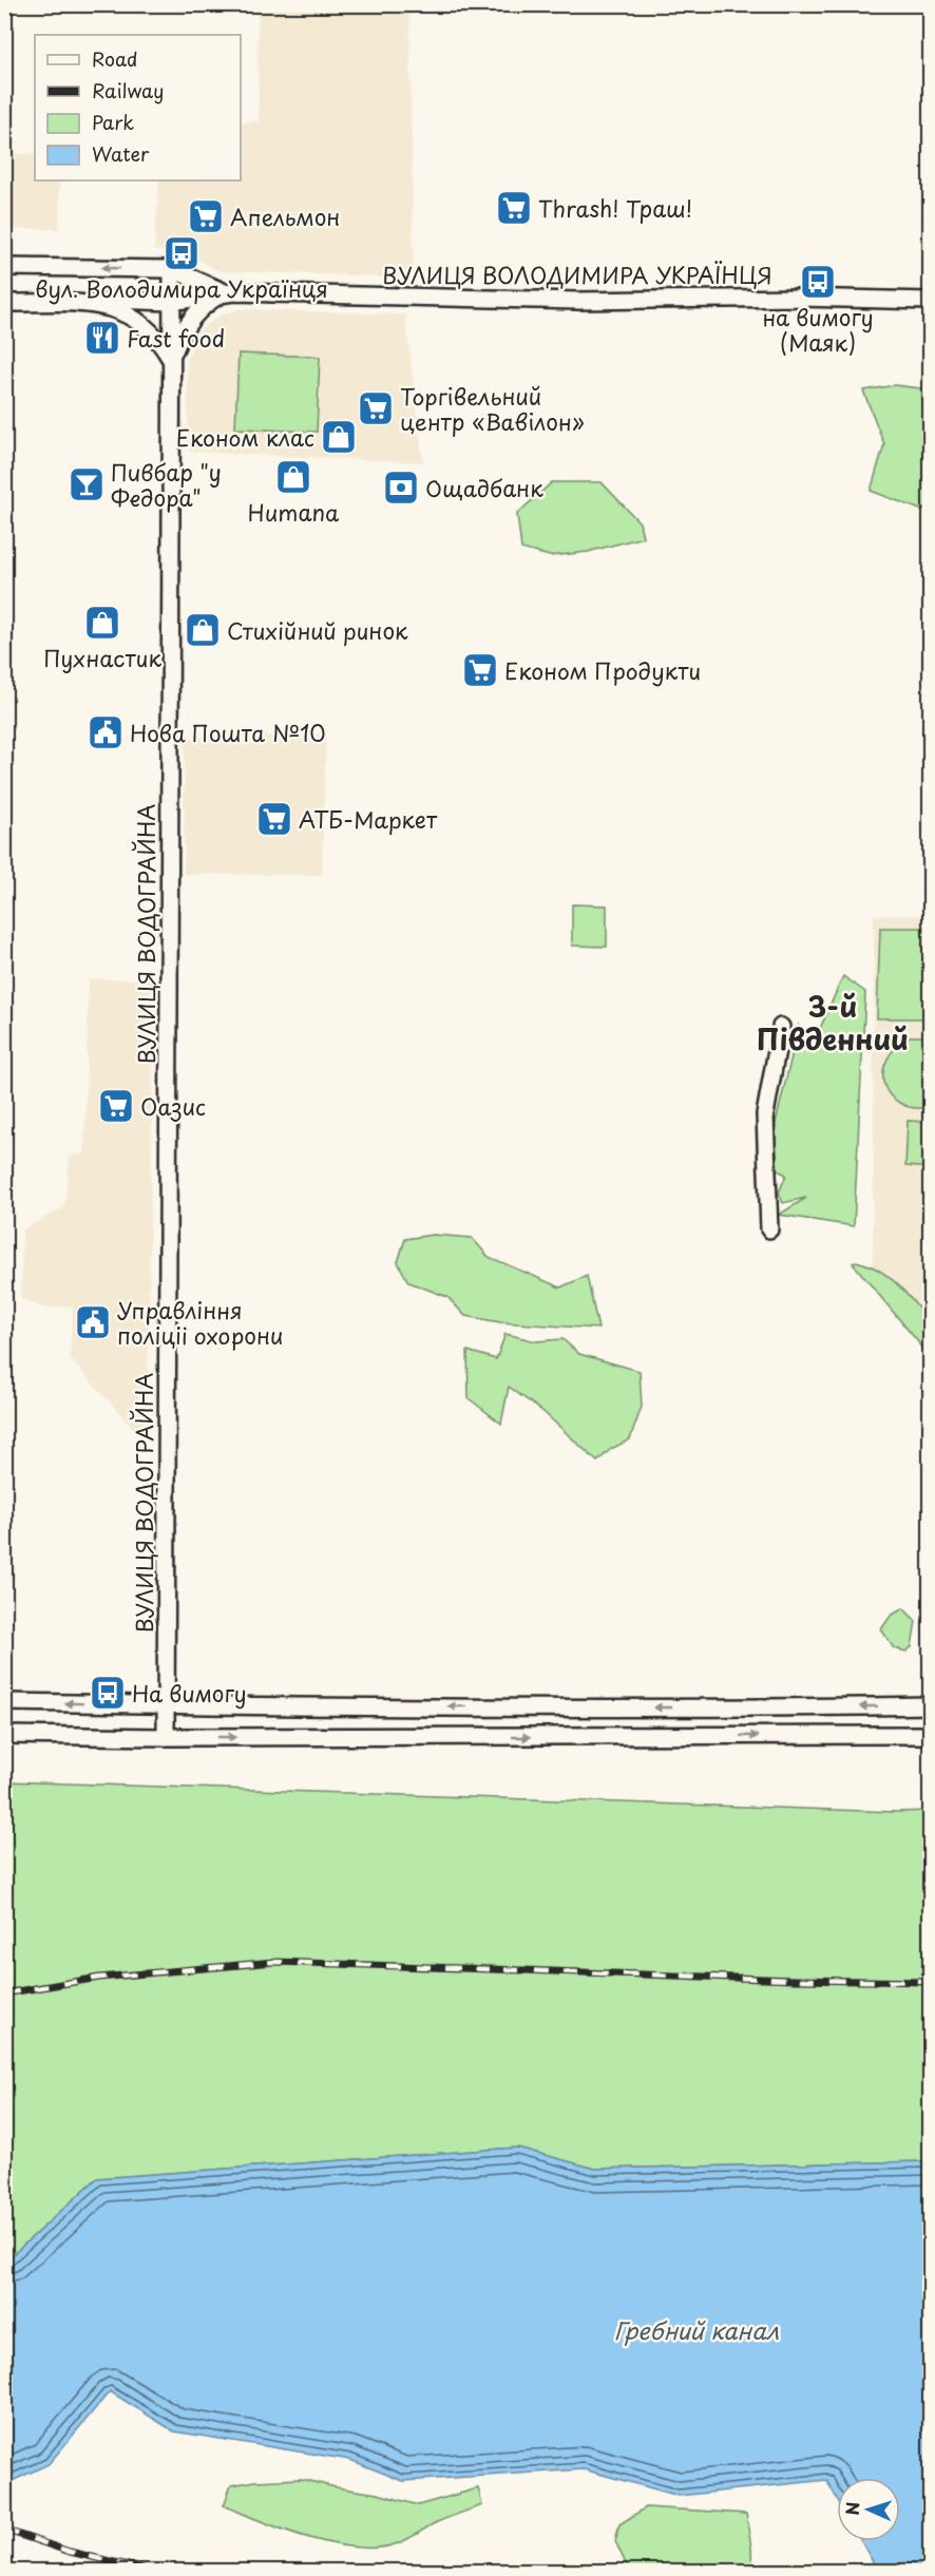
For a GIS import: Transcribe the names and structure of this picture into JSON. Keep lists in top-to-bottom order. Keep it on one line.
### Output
{"streets":{"street":["ВУЛИЦЯ ВОЛОДИМИРА УКРАЇНЦЯ","ВУЛИЦЯ ВОДОГРАЙНА"]},"crossings":[["ВУЛИЦЯ ВОЛОДИМИРА УКРАЇНЦЯ","ВУЛИЦЯ ВОДОГРАЙНА"]],"districts":["3-й Південний"],"water":["Гребний канал"],"places":{"supermarket":["Thrash! Траш!","Апельмон","Торгівельний центр «Вавілон»","Економ Продукти","АТБ-Маркет","Оазис"],"bus stop":["вул. Володимира Українця","на вимогу (Маяк)","На вимогу"],"restaurant":["Fast food"],"shop":["Економ клас","Humana","Пухнастик","Стихійний ринок"],"bar":["Пивбар \"у Федора\""],"bank":["Ощадбанк"],"public building":["Нова Пошта №10","Управлiння полiцii охорони"]},"legend":["Road","Railway","Park","Water"],"north":"left"}
